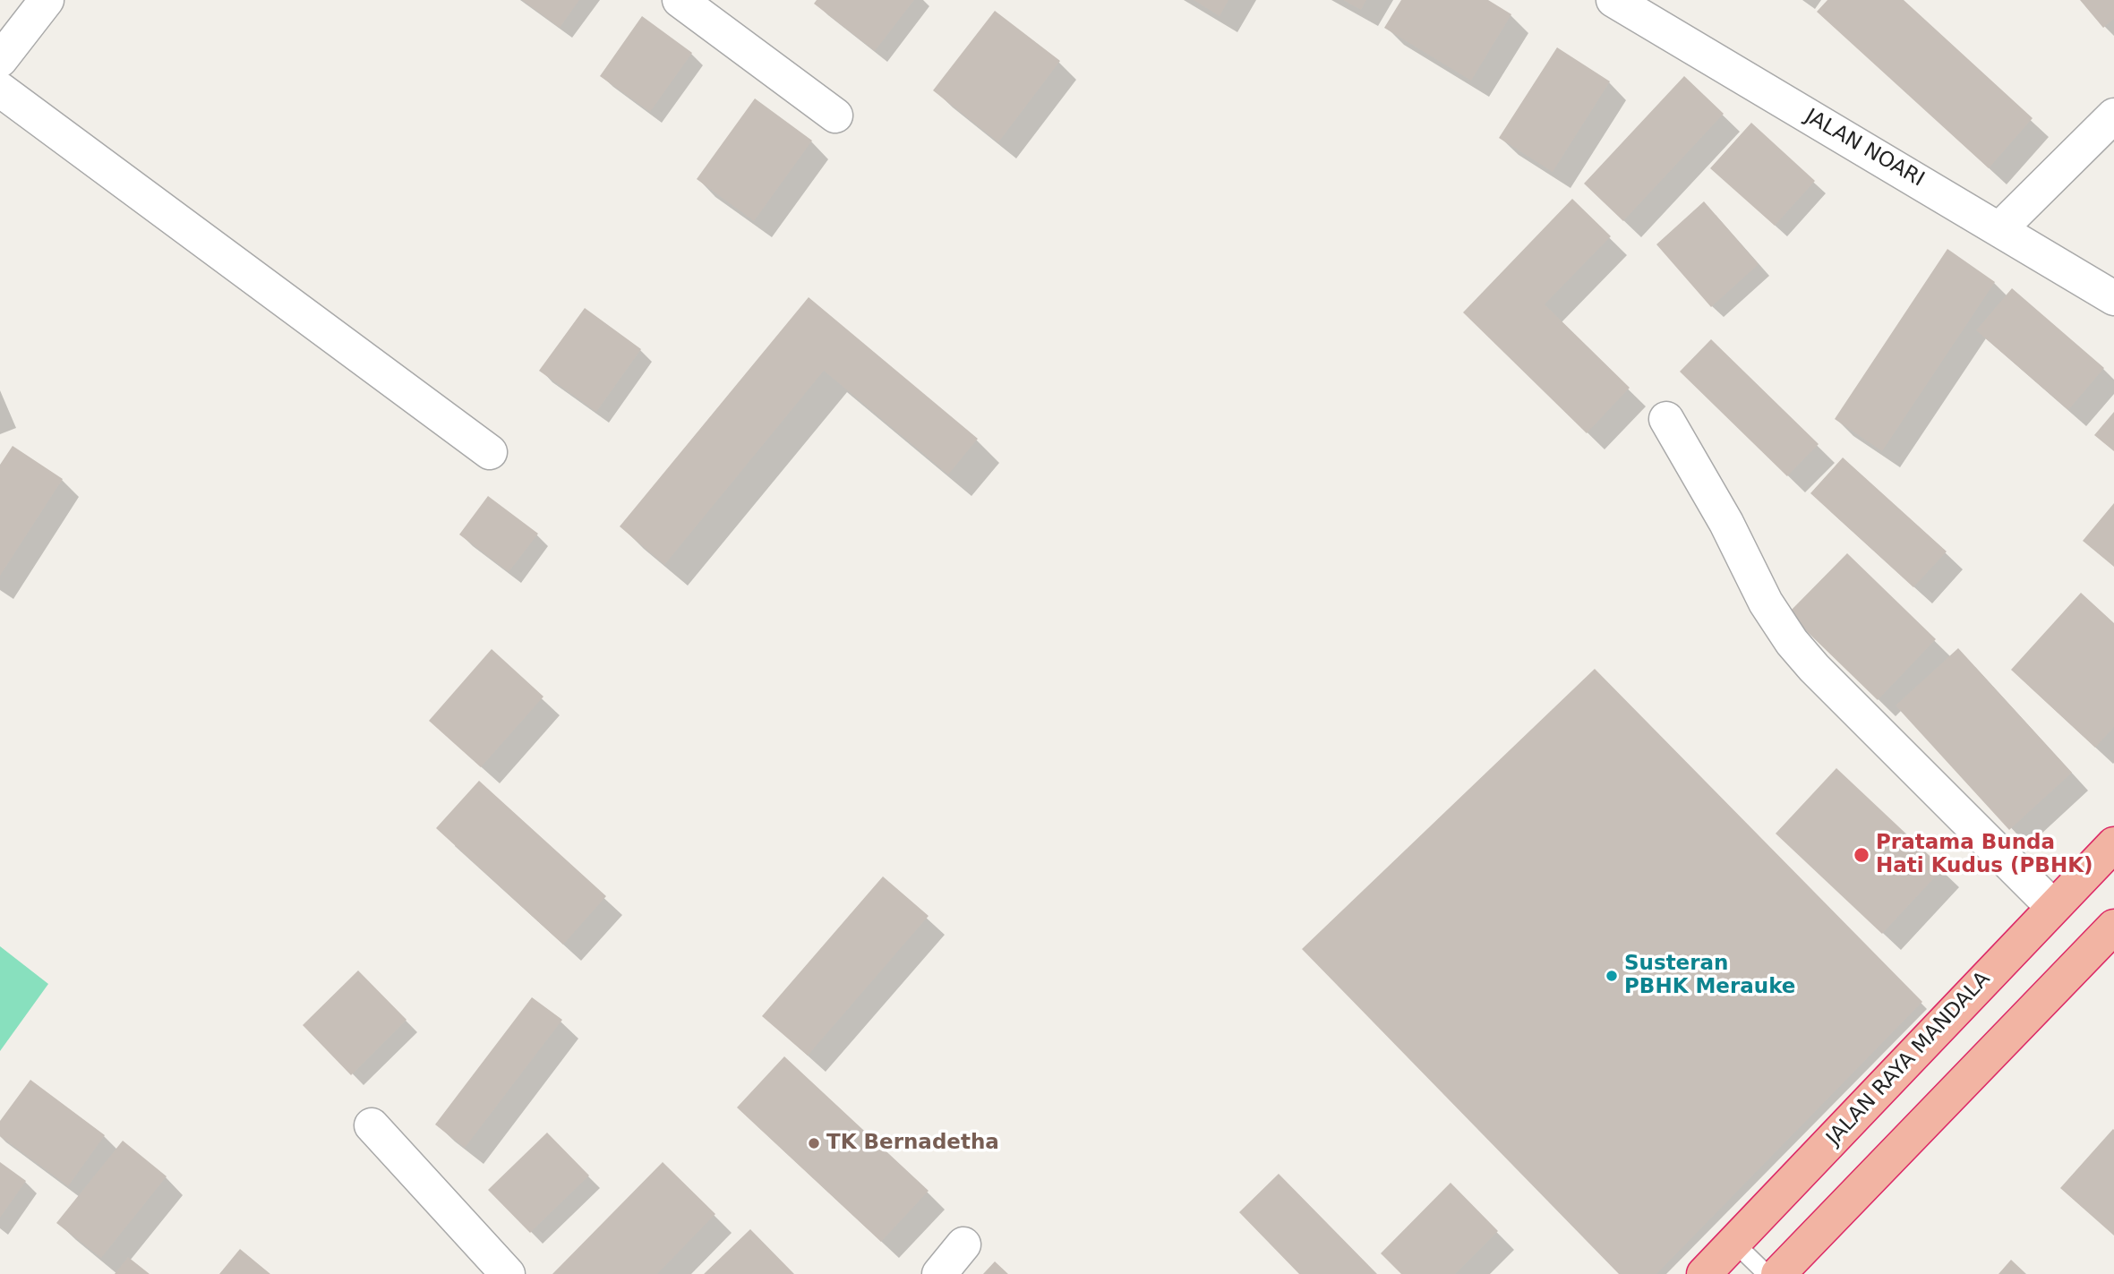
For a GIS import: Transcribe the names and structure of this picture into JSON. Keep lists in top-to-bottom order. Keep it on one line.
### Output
{"streets":{"highway":["JALAN RAYA MANDALA"],"street":["JALAN NOARI"]},"places":["Pratama Bunda Hati Kudus (PBHK)","Susteran PBHK Merauke","TK Bernadetha"]}
